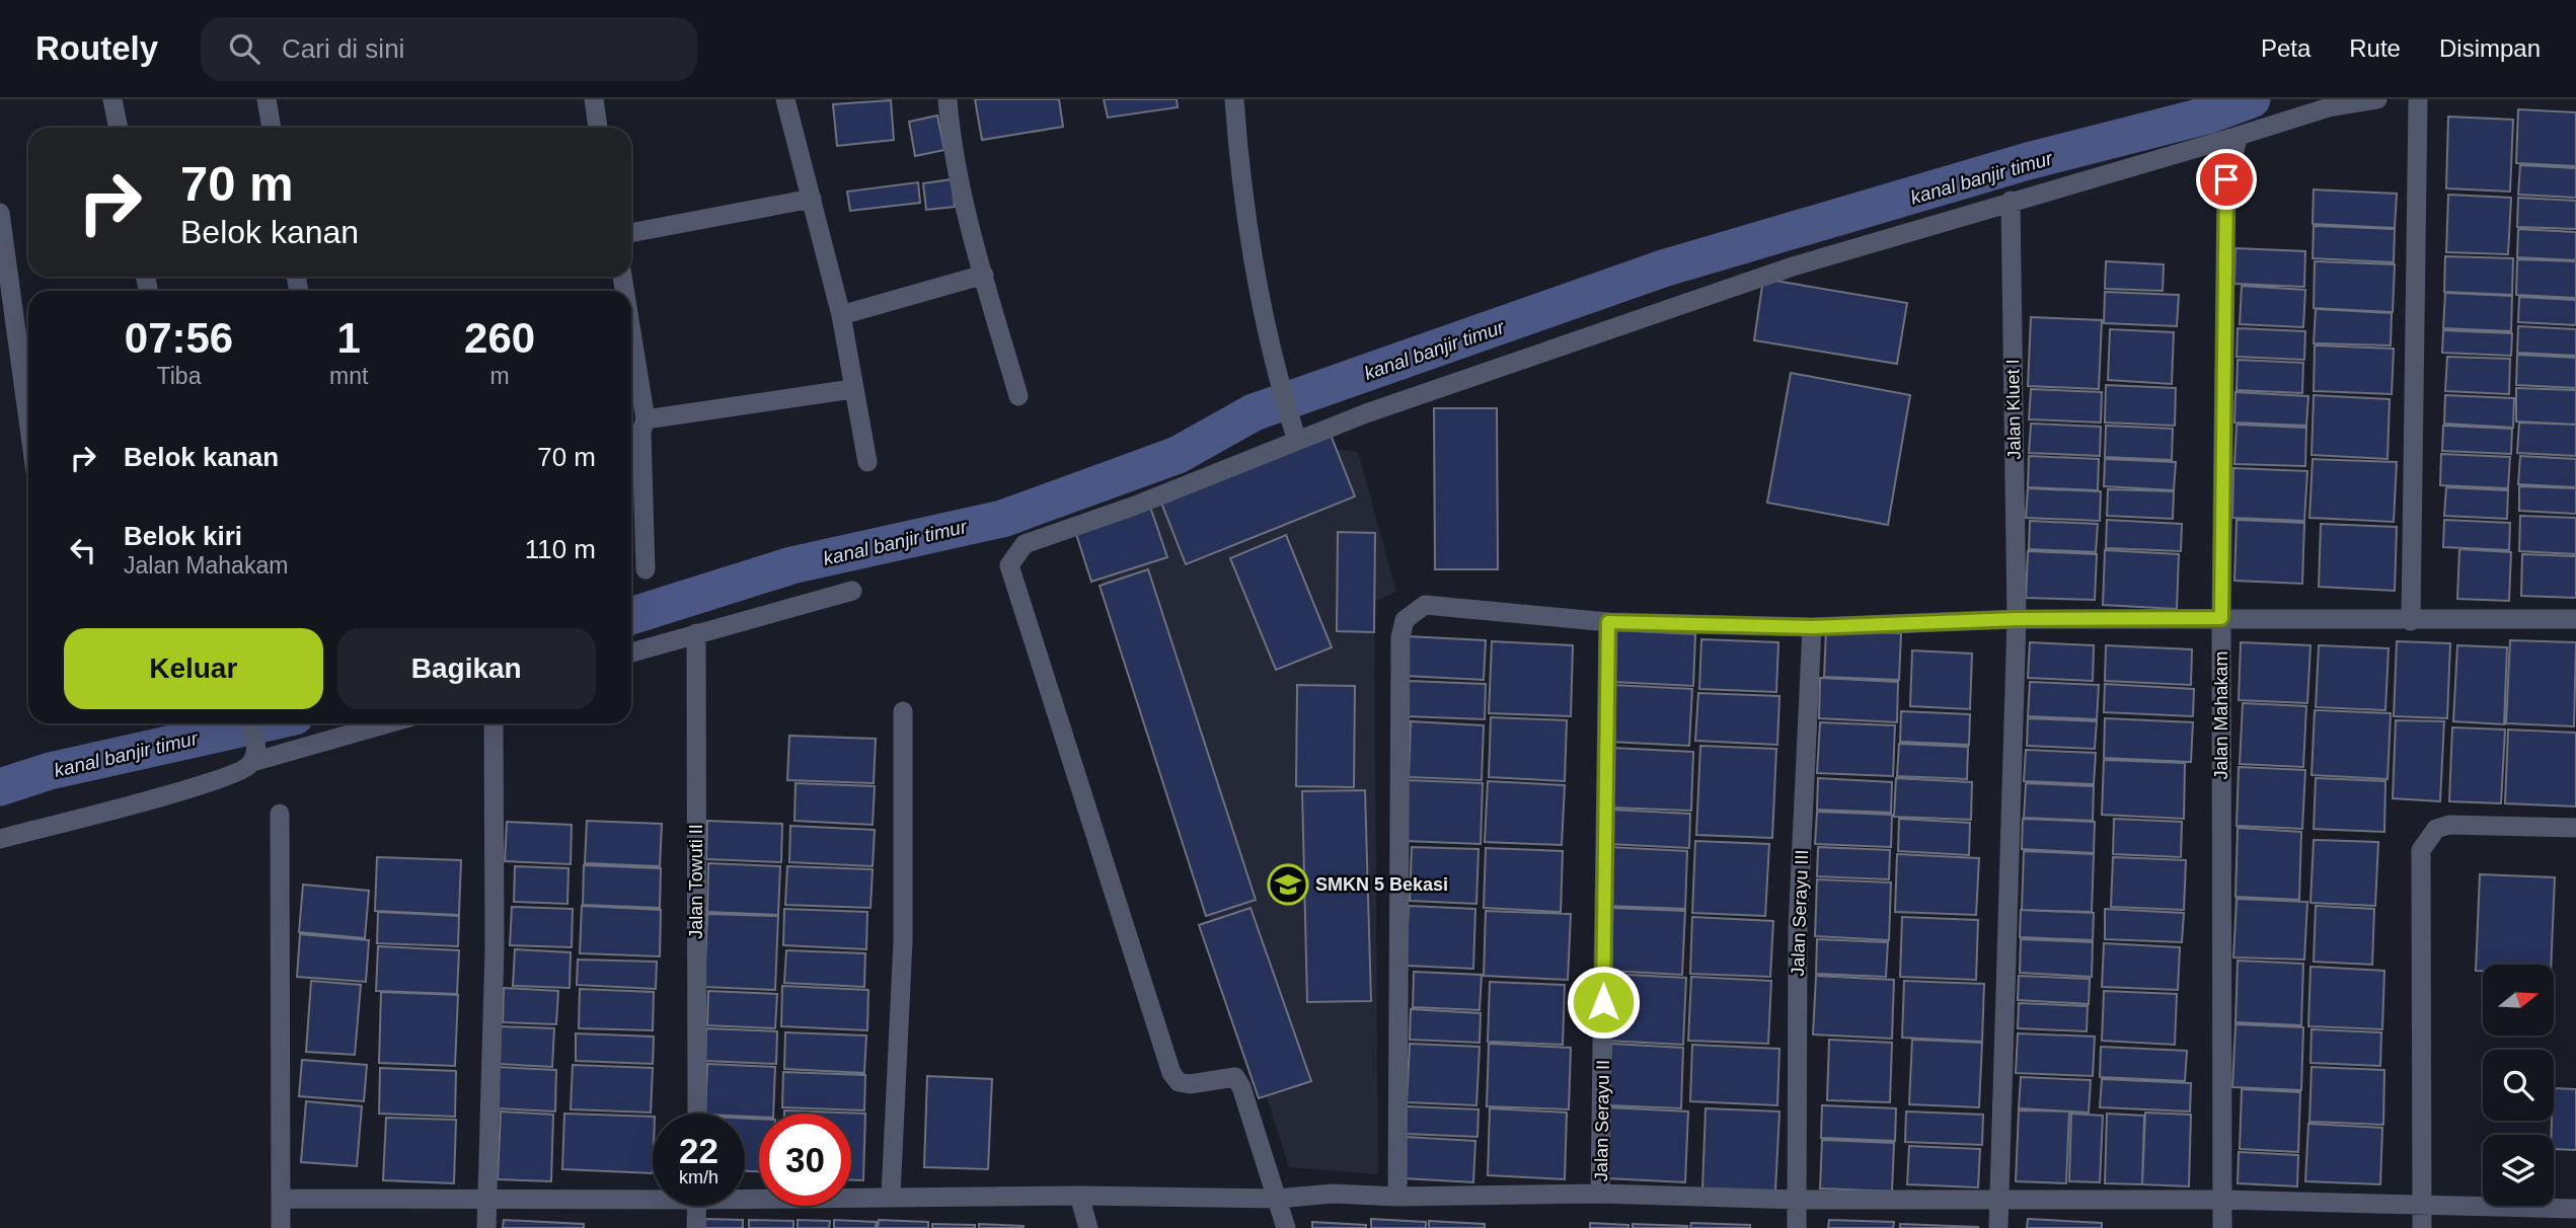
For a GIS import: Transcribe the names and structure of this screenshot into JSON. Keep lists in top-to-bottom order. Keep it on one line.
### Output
{"streets":{"street":["Jalan Kluet I","Jalan Mahakam","Jalan Towuti II","Jalan Serayu III","Jalan Serayu II"]},"water":["kanal banjir timur"],"places":{"school or university":["SMKN 5 Bekasi"]},"north":"right","page":{"header":"Routely","search":"Cari di sini","nav":["Peta","Rute","Disimpan"],"turn":["70 m","Belok kanan"],"eta":["07:56","Tiba","1","mnt","260","m"],"list":[{"name":"Belok kanan","value":"70 m"},{"name":"Belok kiri","note":"Jalan Mahakam","value":"110 m"}],"buttons":["Keluar","Bagikan"],"speed":"22 km/h","limit":"30"}}
